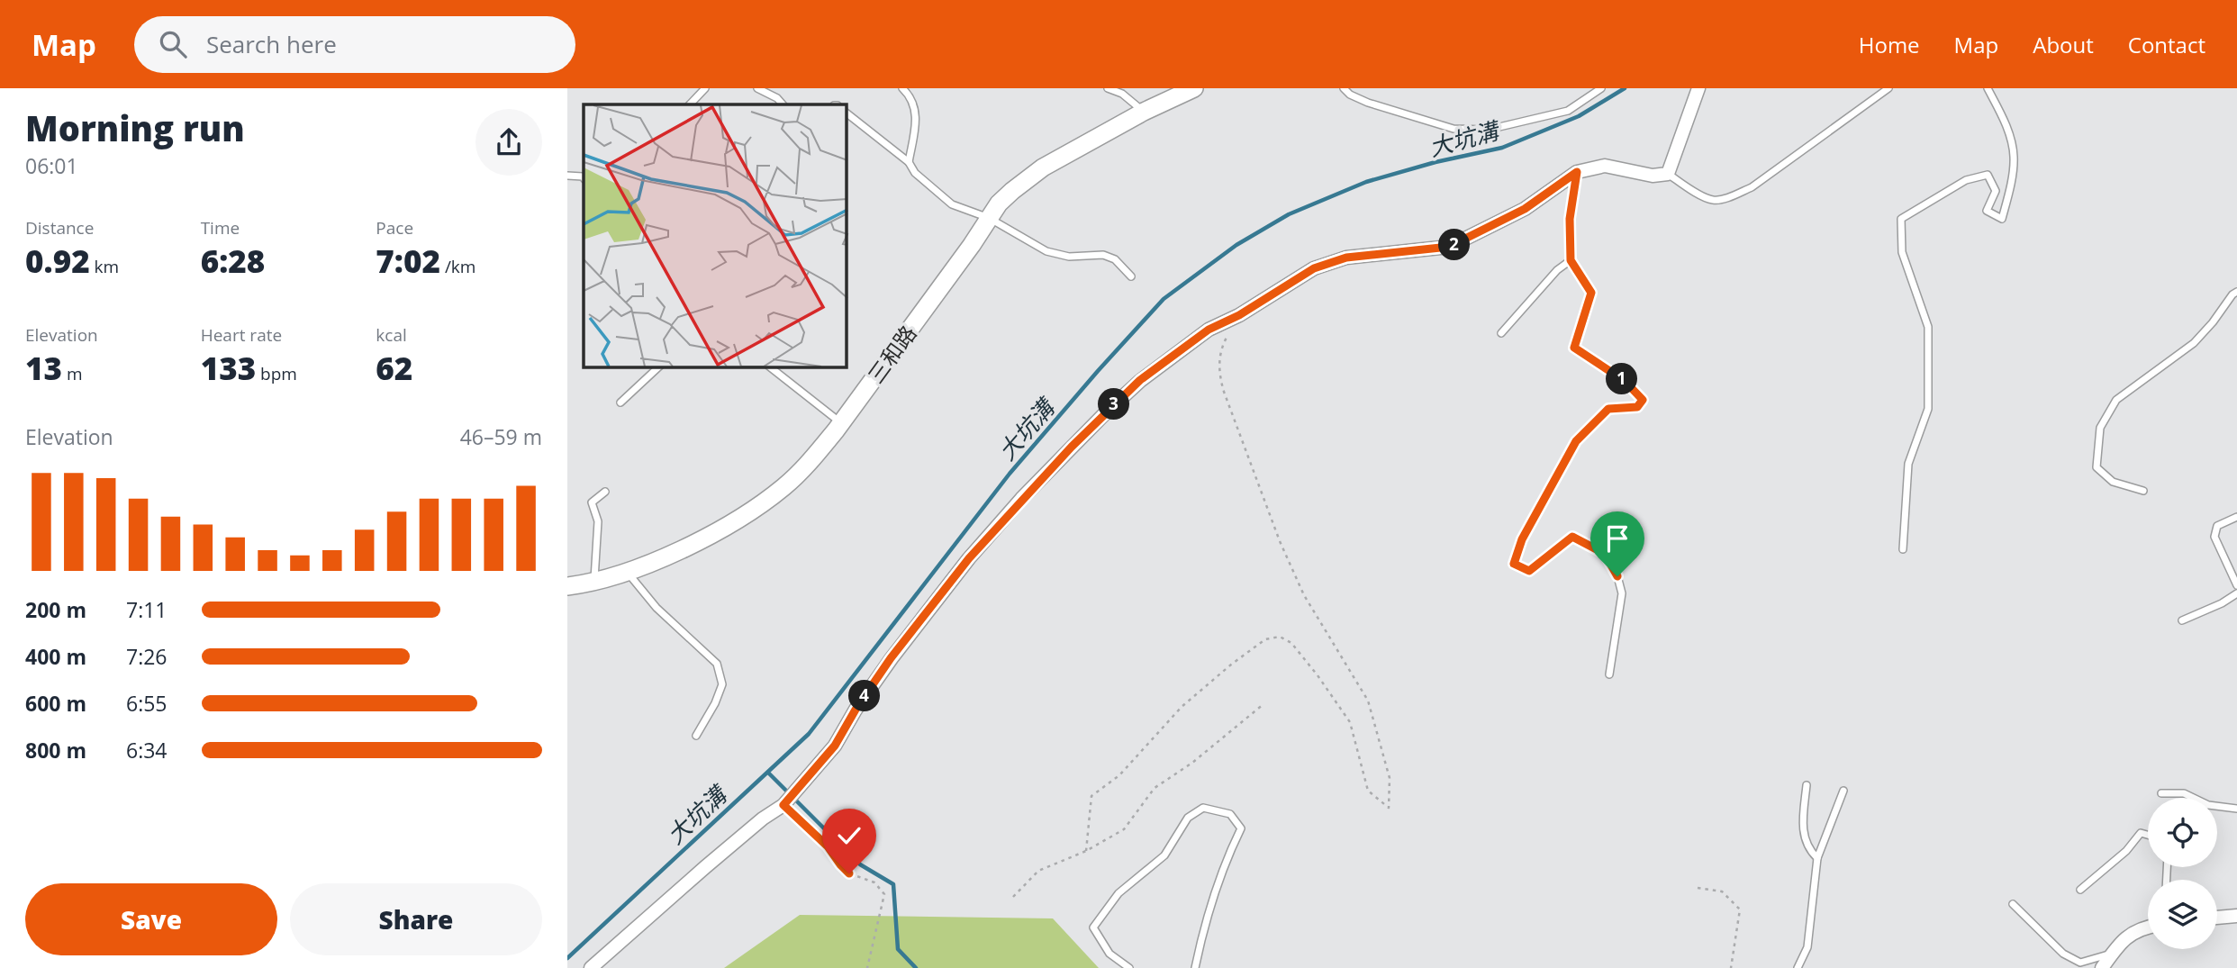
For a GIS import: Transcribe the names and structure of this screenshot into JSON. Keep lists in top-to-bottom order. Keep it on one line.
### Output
{"streets":{"main road":["三和路"]},"water":["大坑溝"],"page":{"header":"Map","search":"Search here","nav":["Home","Map","About","Contact"],"heading":["Morning run","06:01"],"stats":[["Distance","0.92 km"],["Time","6:28"],["Pace","7:02 /km"],["Elevation","13 m"],["Heart rate","133 bpm"],["kcal","62"]],"pins":["2","1","3","4"],"chart":["Elevation","46–59 m"],"list":[{"name":"200 m","note":"7:11"},{"name":"400 m","note":"7:26"},{"name":"600 m","note":"6:55"},{"name":"800 m","note":"6:34"}],"buttons":["Save","Share"]}}
